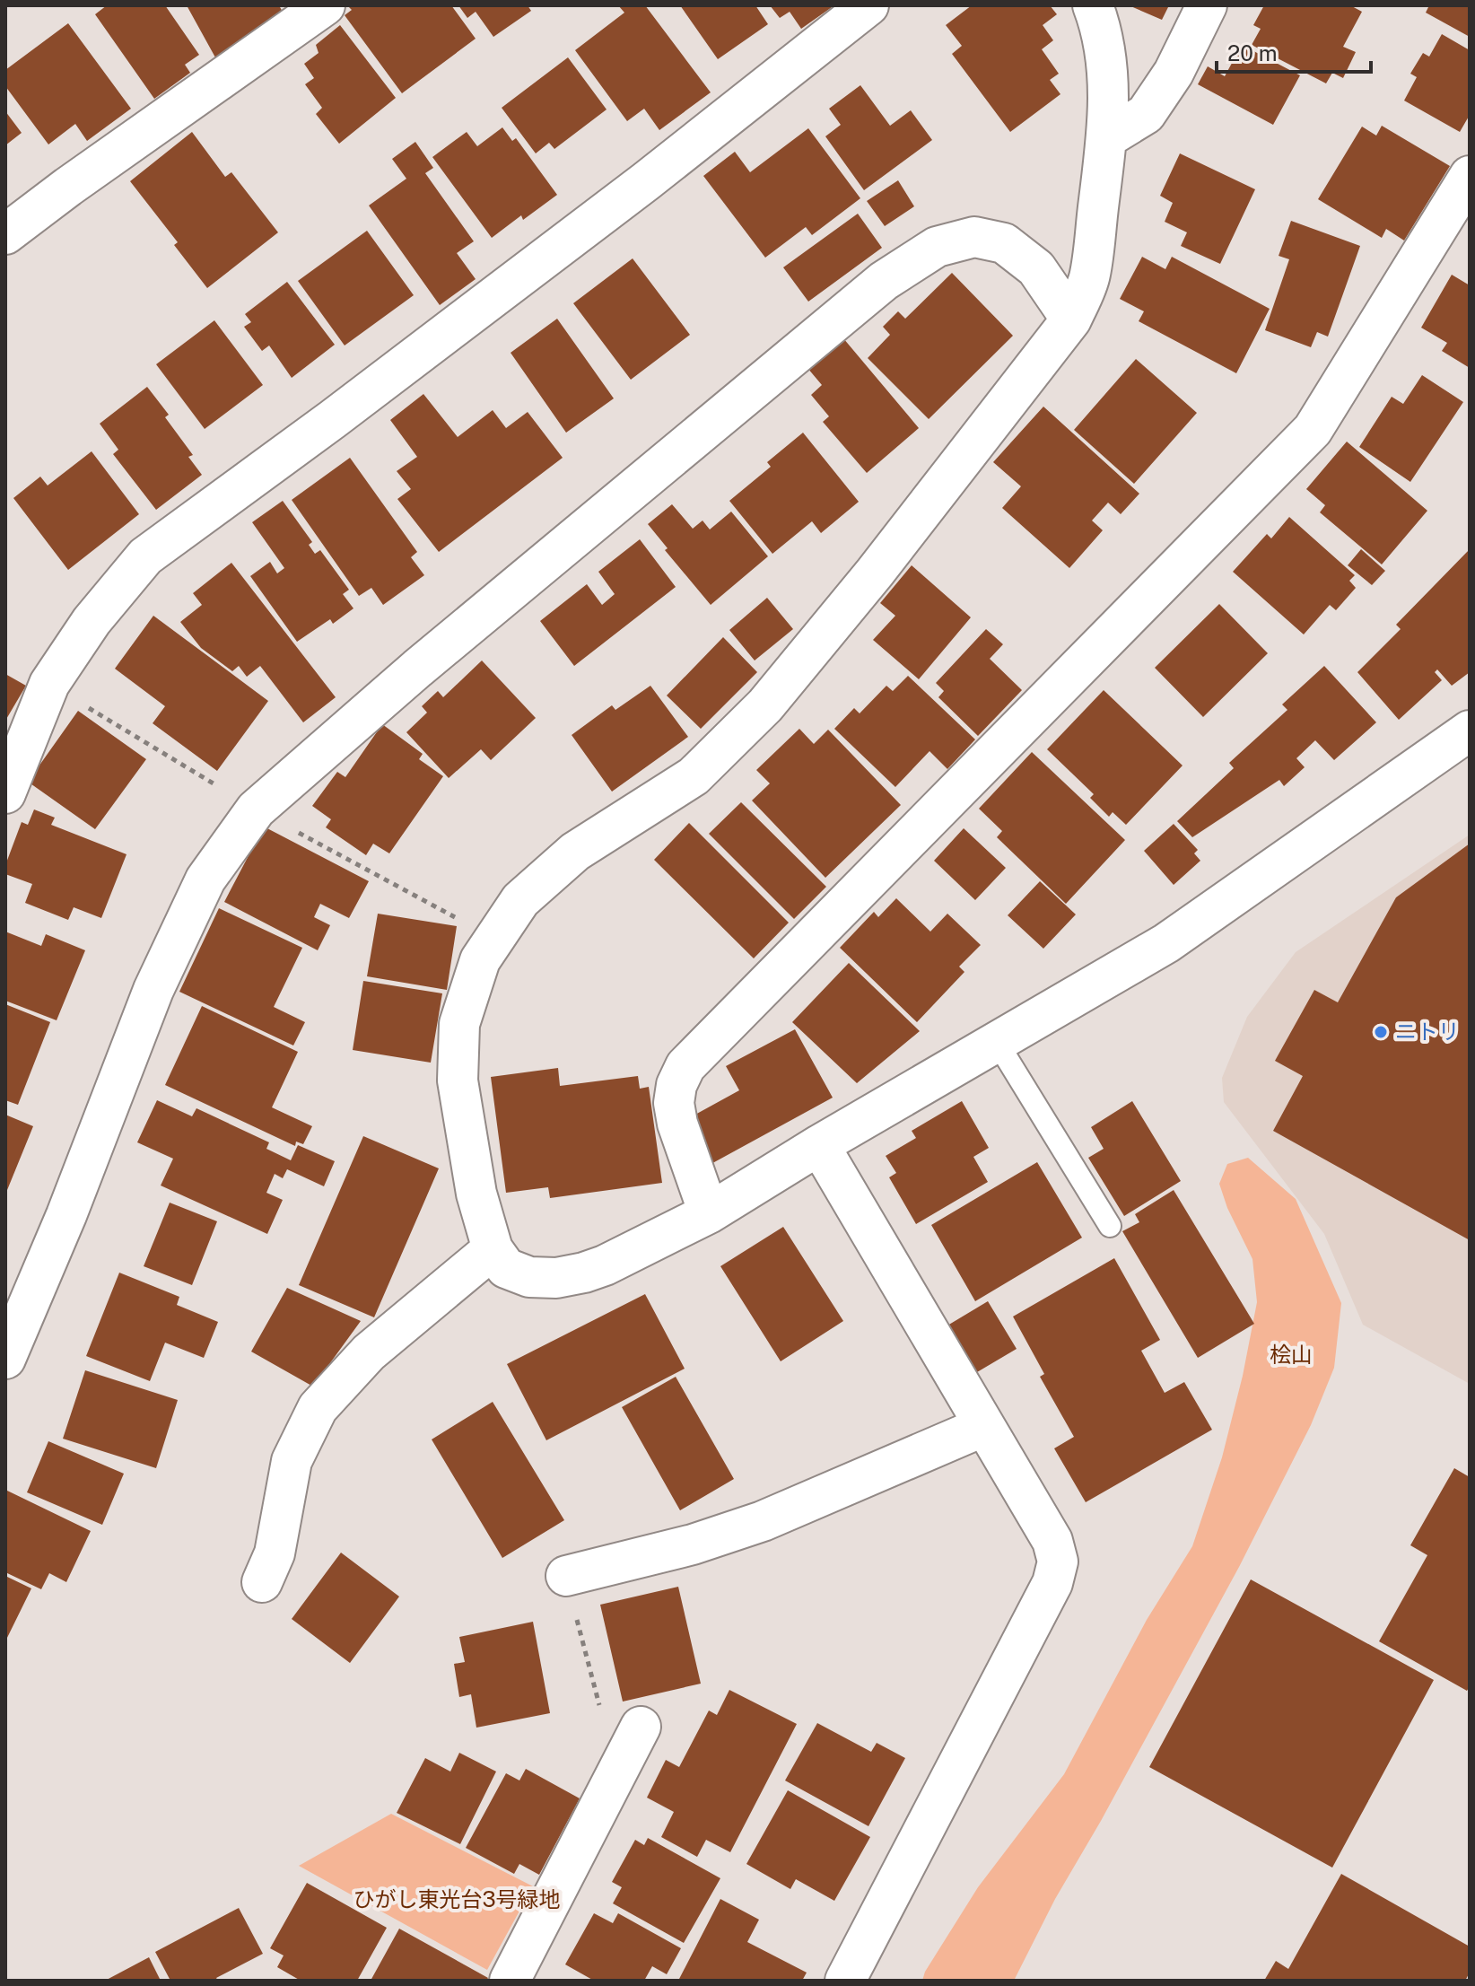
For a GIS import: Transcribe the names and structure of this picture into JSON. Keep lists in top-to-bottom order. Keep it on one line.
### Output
{"parks":["桧山","ひがし東光台3号緑地"],"places":["ニトリ"],"scale_bar":"20 m"}
